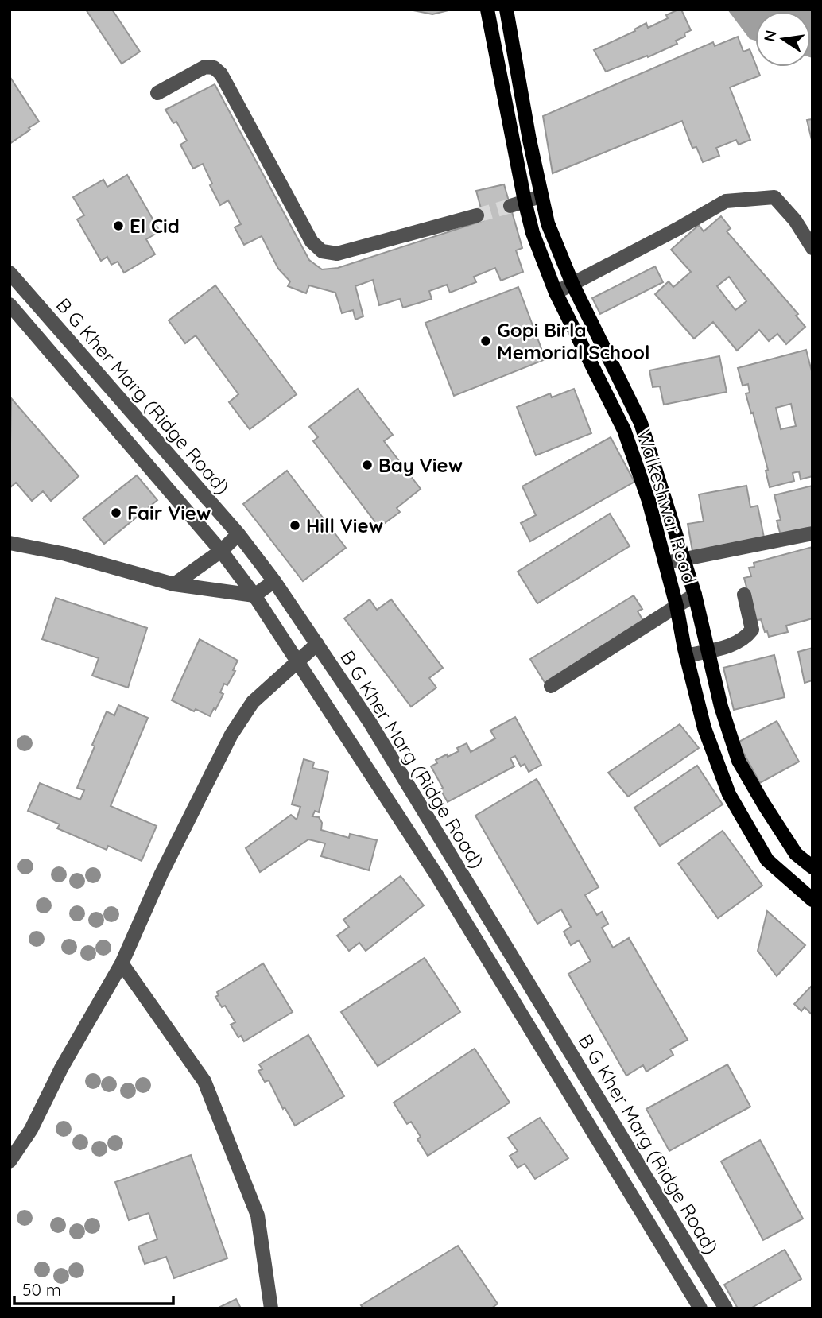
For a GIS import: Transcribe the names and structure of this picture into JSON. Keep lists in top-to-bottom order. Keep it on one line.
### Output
{"streets":{"main road":["Walkeshwar Road"],"street":["B G Kher Marg (Ridge Road)"]},"places":["El Cid","Gopi Birla Memorial School","Bay View","Fair View","Hill View"],"scale_bar":"50 m","north":"left"}
